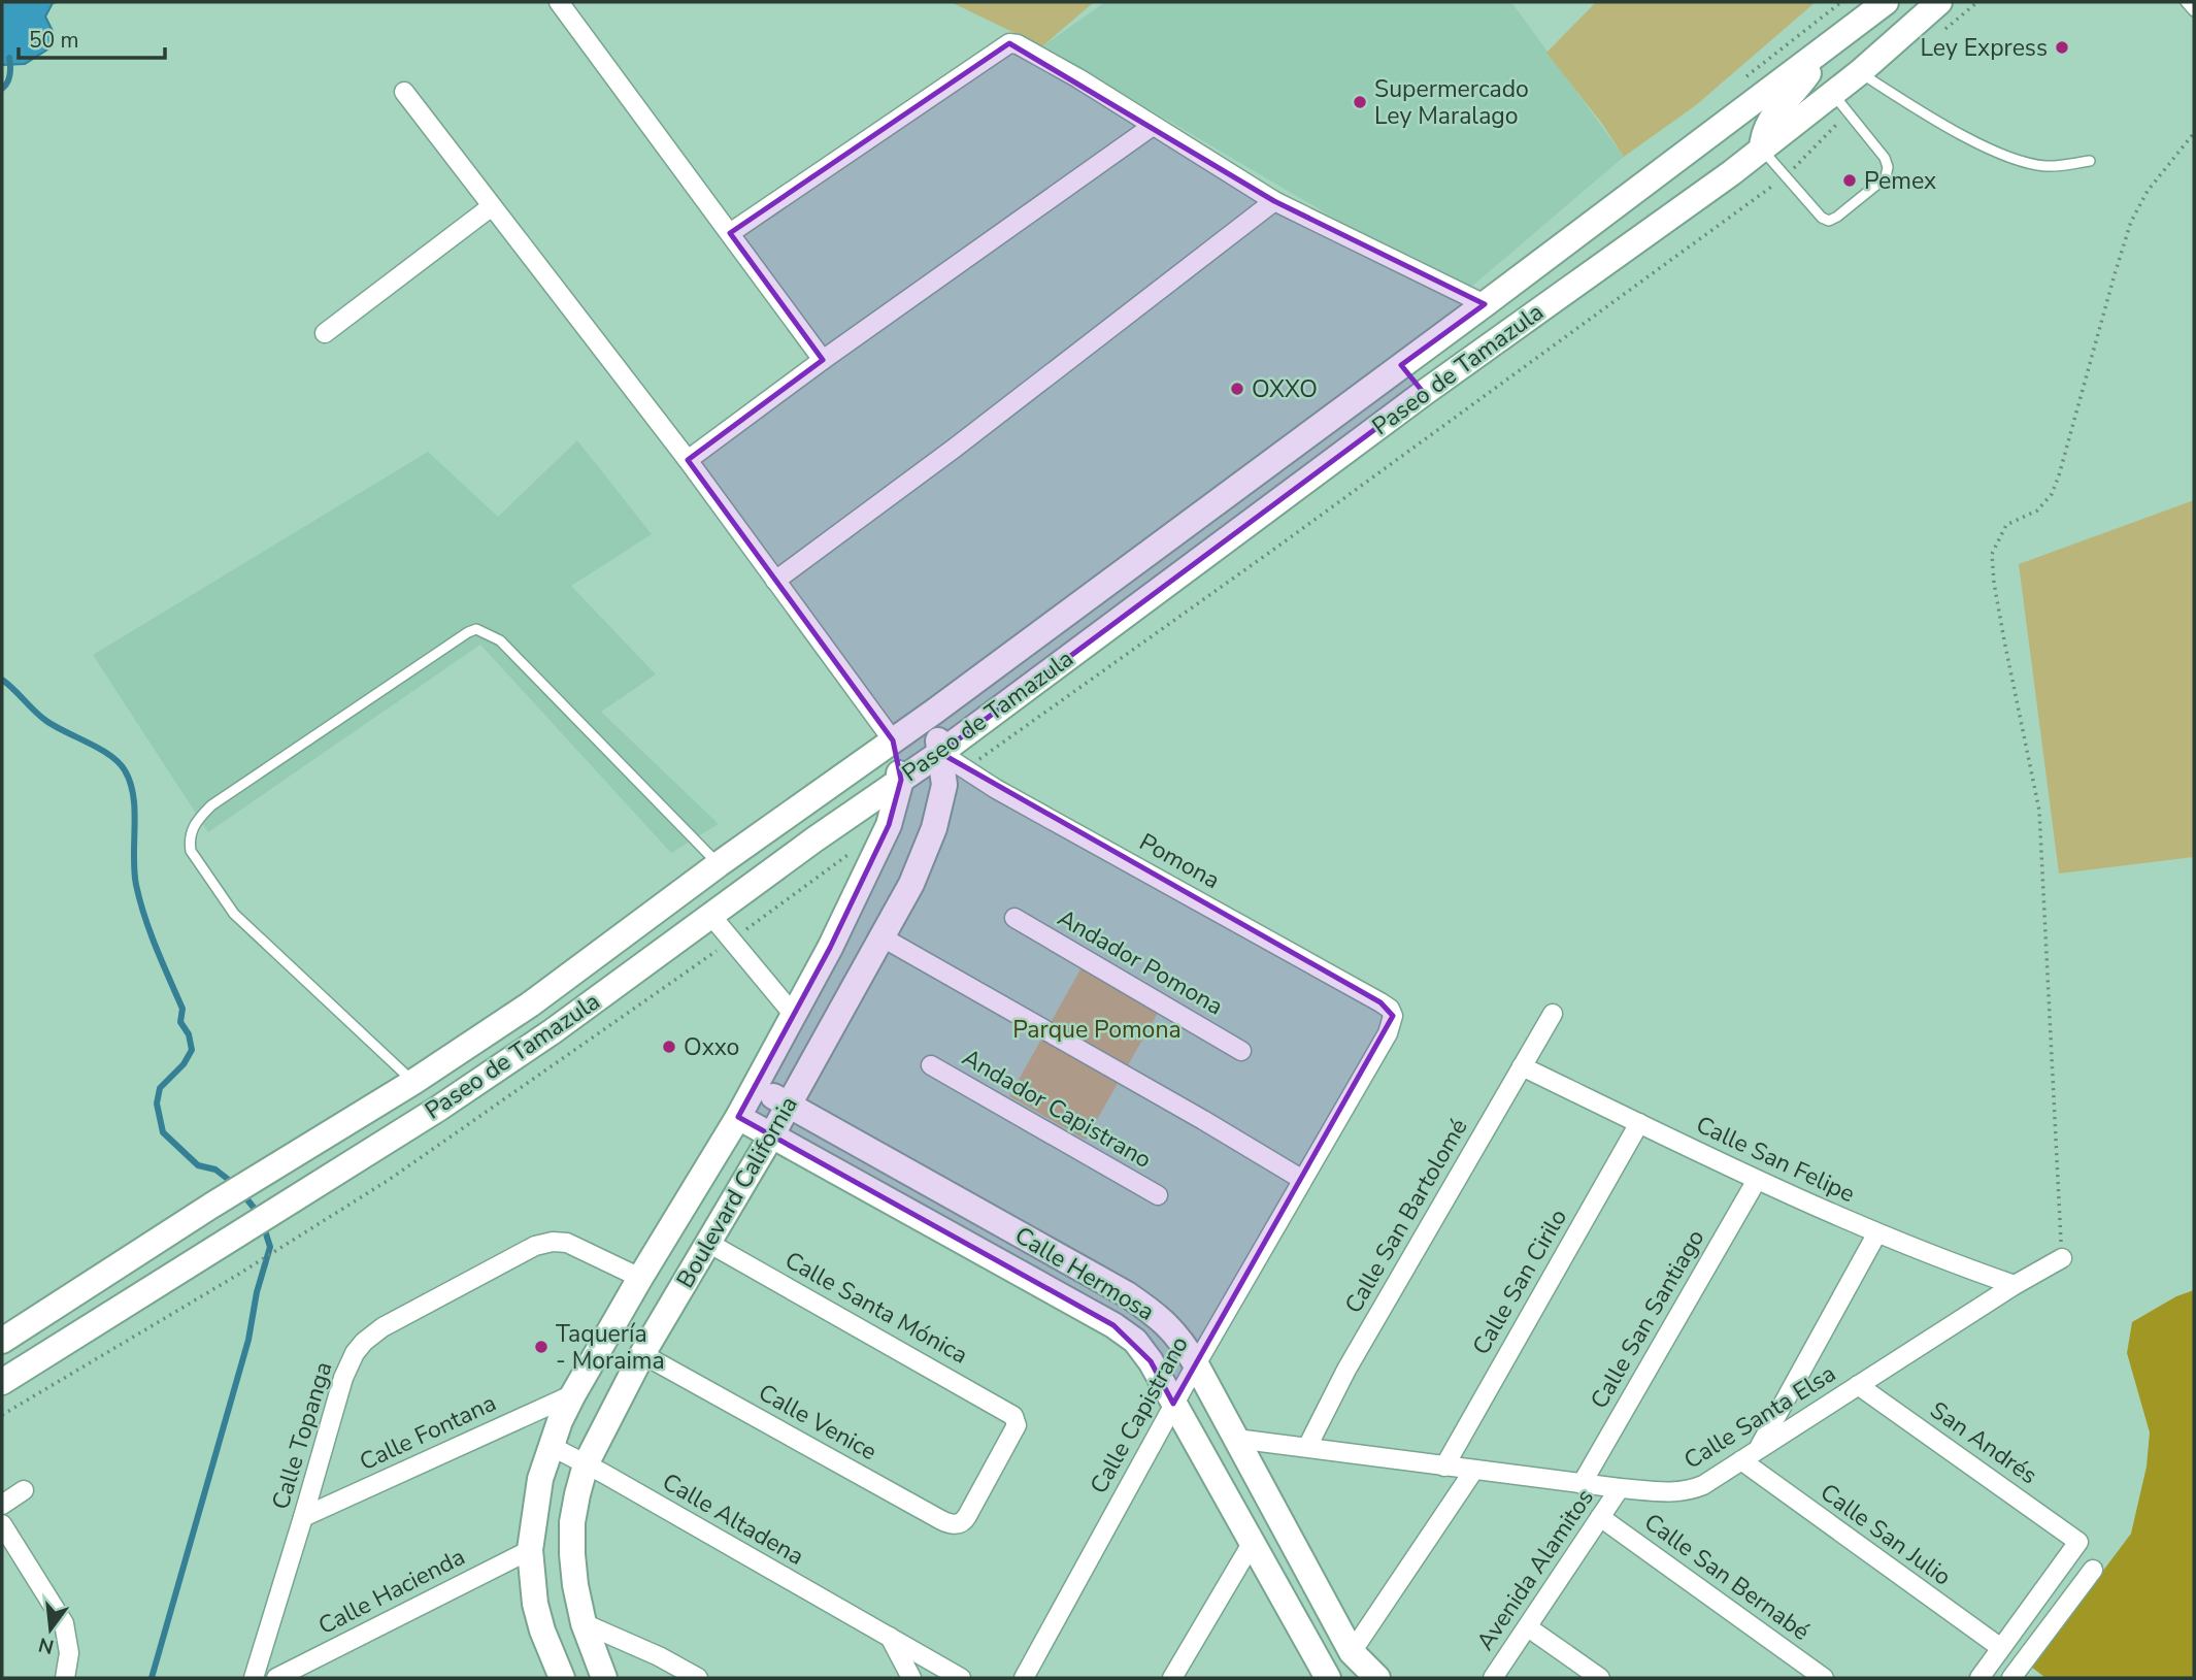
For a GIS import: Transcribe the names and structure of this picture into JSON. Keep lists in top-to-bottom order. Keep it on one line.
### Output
{"streets":{"main road":["Paseo de Tamazula","Boulevard California","Calle Hermosa"],"street":["Pomona","Andador Pomona","Andador Capistrano","Calle San Felipe","Calle San Bartolomé","Calle San Cirilo","Calle Santa Mónica","Calle San Santiago","Calle Capistrano","Calle Santa Elsa","Calle Venice","Calle Fontana","Calle Topanga","San Andrés","Calle Altadena","Calle San Julio","Avenida Alamitos","Calle San Bernabé","Calle Hacienda"]},"crossings":[["Paseo de Tamazula","Pomona"],["Paseo de Tamazula","Boulevard California"],["Pomona","Boulevard California"],["Pomona","Calle Capistrano"],["Calle San Felipe","Calle San Bartolomé"],["Calle San Felipe","Calle San Cirilo"],["Calle San Felipe","Calle San Santiago"],["Calle San Felipe","Calle Santa Elsa"],["Boulevard California","Calle Hermosa"],["Boulevard California","Calle Santa Mónica"],["Boulevard California","Calle Venice"],["Boulevard California","Calle Fontana"],["Boulevard California","Calle Topanga"],["Boulevard California","Calle Altadena"],["Boulevard California","Calle Hacienda"],["Calle San Bartolomé","Calle Santa Elsa"],["Calle Hermosa","Calle Capistrano"],["Calle Hermosa","Calle Santa Elsa"],["Calle San Cirilo","Calle Santa Elsa"],["Calle Santa Mónica","Calle Venice"],["Calle San Santiago","Calle Santa Elsa"],["Calle Santa Elsa","San Andrés"],["Calle Santa Elsa","Calle San Julio"],["Calle Santa Elsa","Avenida Alamitos"],["Calle Fontana","Calle Topanga"],["San Andrés","Calle San Julio"],["Avenida Alamitos","Calle San Bernabé"]],"parks":["Parque Pomona"],"places":["Ley Express","Supermercado Ley Maralago","Pemex","OXXO","Oxxo","Taquería - Moraima"],"scale_bar":"50 m","north":"bottom"}
